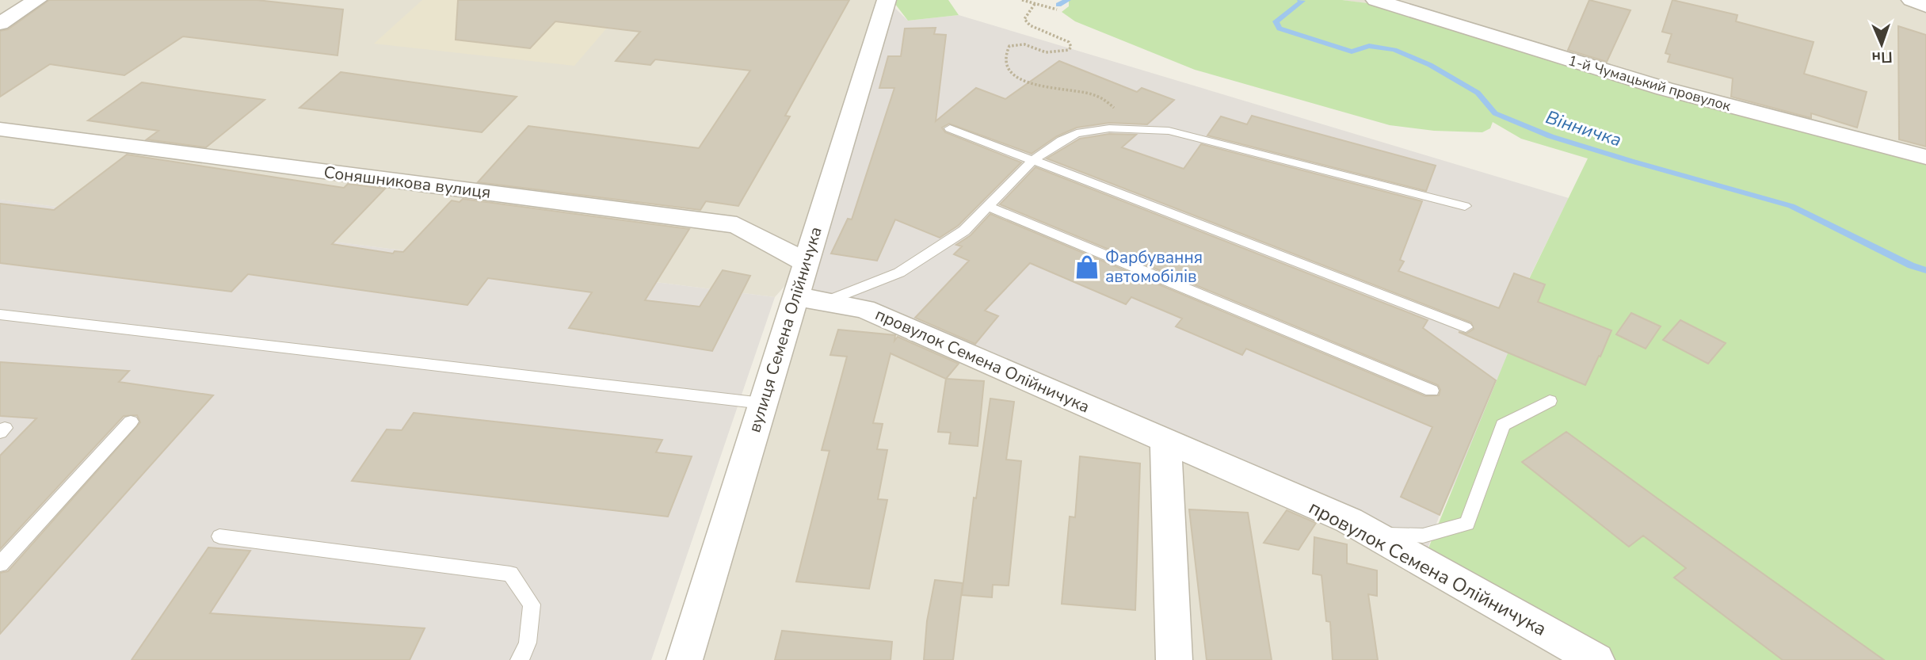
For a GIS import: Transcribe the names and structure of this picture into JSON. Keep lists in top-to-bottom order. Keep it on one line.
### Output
{"streets":{"street":["1-й Чумацький провулок","Соняшникова вулиця","вулиця Семена Олійничука","провулок Семена Олійничука"]},"crossings":[["Соняшникова вулиця","вулиця Семена Олійничука"],["вулиця Семена Олійничука","провулок Семена Олійничука"]],"water":["Вінничка"],"places":{"shop":["Фарбування автомобілів"]},"north":"bottom"}
